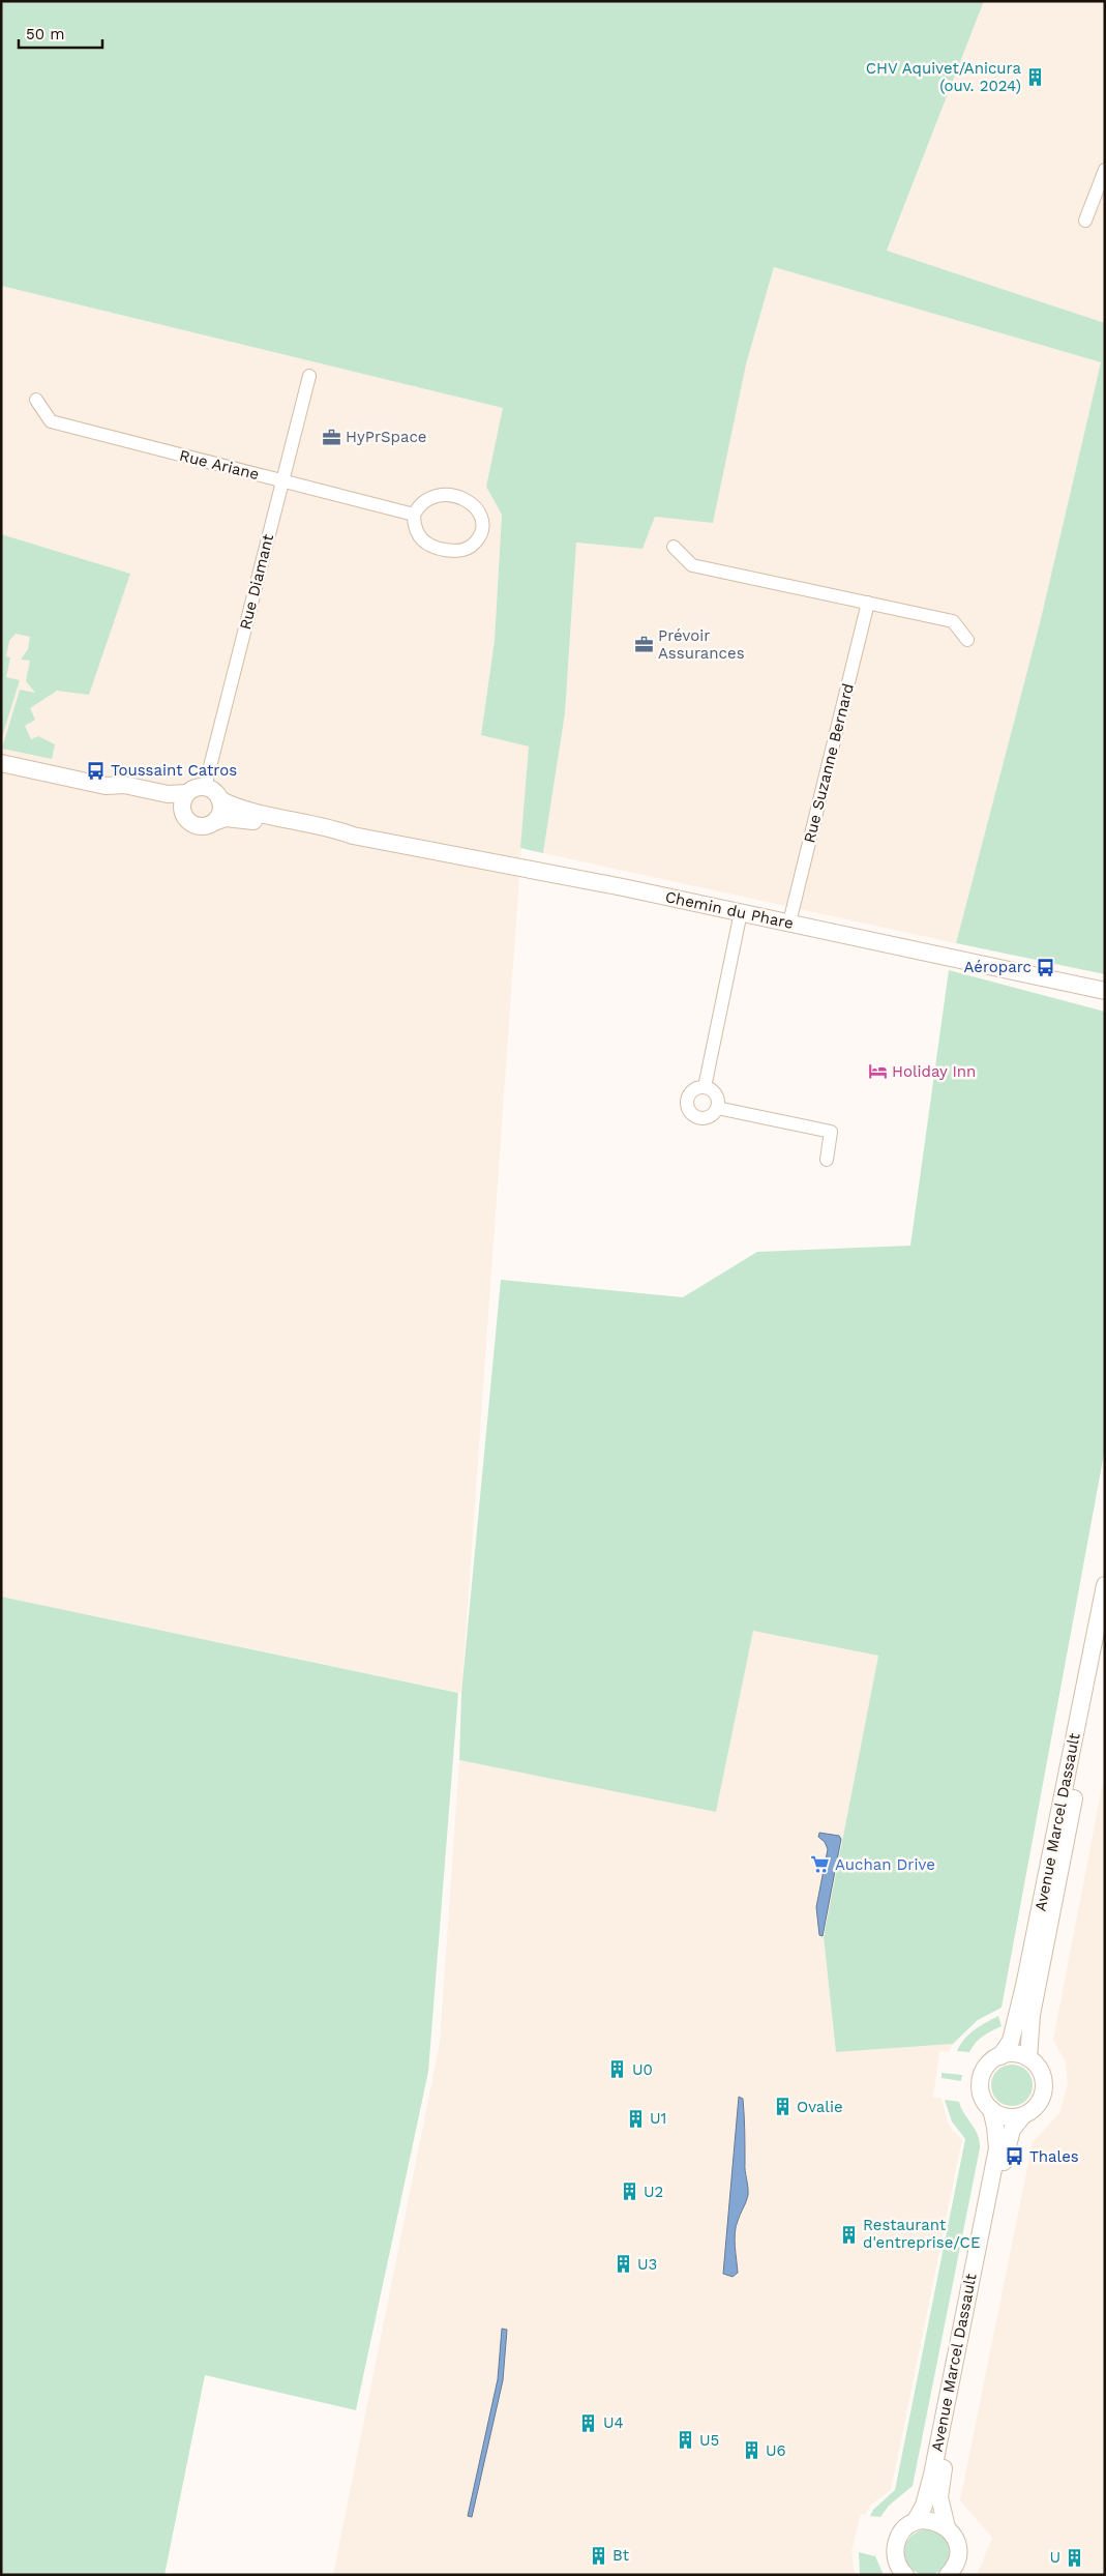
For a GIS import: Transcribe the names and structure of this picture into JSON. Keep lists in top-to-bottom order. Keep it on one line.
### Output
{"streets":{"main road":["Chemin du Phare","Avenue Marcel Dassault"],"street":["Rue Ariane","Rue Diamant","Rue Suzanne Bernard"]},"crossings":[["Rue Ariane","Rue Diamant"],["Rue Diamant","Chemin du Phare"],["Rue Suzanne Bernard","Chemin du Phare"]],"places":{"building":["CHV Aquivet/Anicura (ouv. 2024)","U0","Ovalie","U1","U2","Restaurant d'entreprise/CE","U3","U4","U5","U6","Bt","U"],"office":["HyPrSpace","Prévoir Assurances"],"bus stop":["Toussaint Catros","Aéroparc","Thales"],"hotel":["Holiday Inn"],"supermarket":["Auchan Drive"]},"scale_bar":"50 m"}
